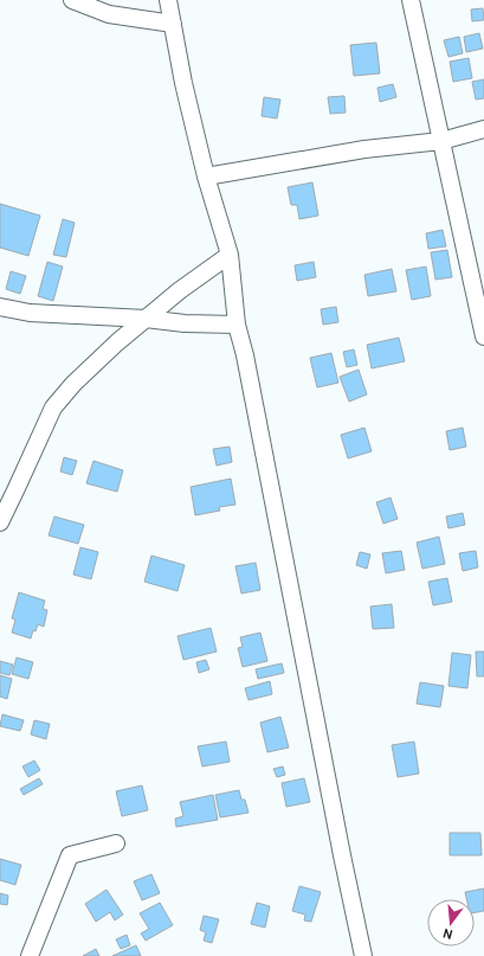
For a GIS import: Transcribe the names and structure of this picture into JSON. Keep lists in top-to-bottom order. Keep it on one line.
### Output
{"north":"bottom"}
